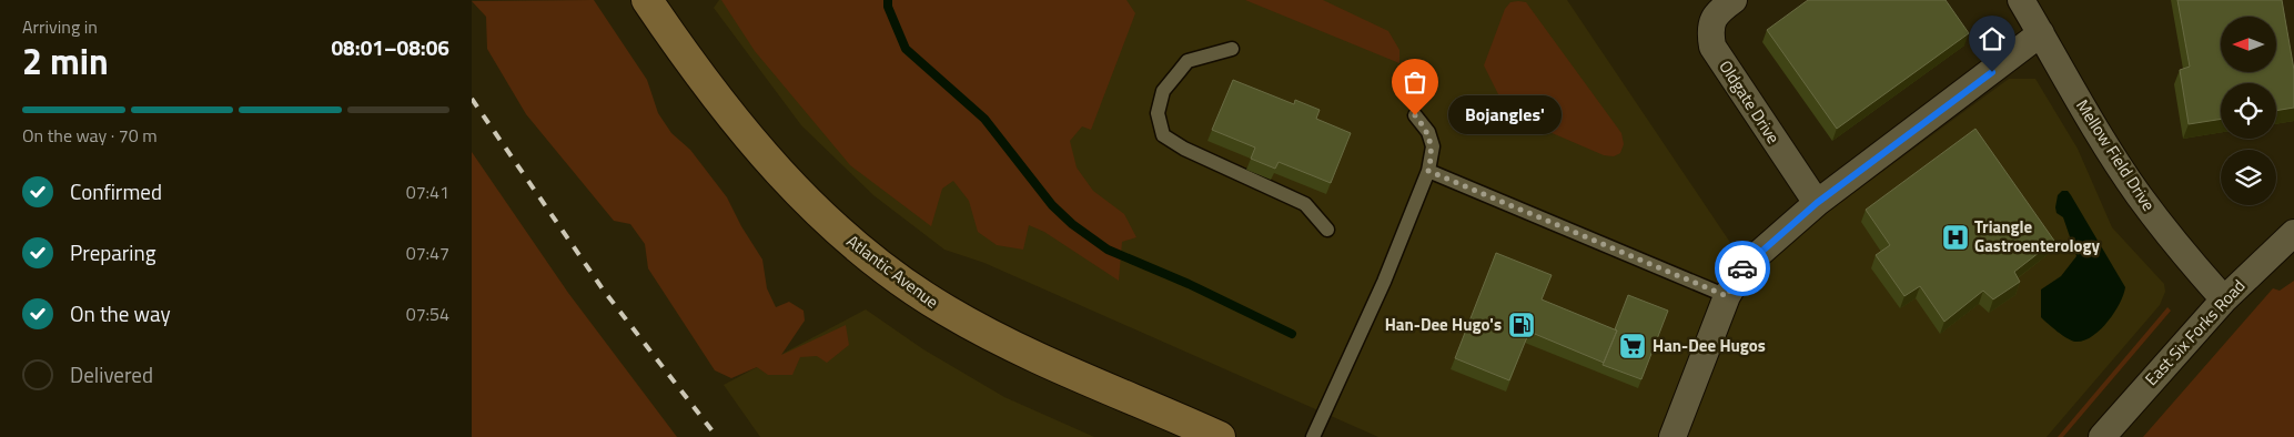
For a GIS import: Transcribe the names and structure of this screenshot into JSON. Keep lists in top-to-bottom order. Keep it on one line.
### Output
{"streets":{"main road":["Atlantic Avenue"],"street":["Oldgate Drive","Mellow Field Drive","East Six Forks Road"]},"crossings":[["Mellow Field Drive","East Six Forks Road"]],"places":{"other":["Bojangles'"],"hospital":["Triangle Gastroenterology"],"fuel station":["Han-Dee Hugo's"],"supermarket":["Han-Dee Hugos"]},"north":"left","page":{"heading":["2 min","Arriving in","08:01–08:06"],"bar":"On the way · 70 m","bubble":"Bojangles'","list":[["Confirmed","07:41"],["Preparing","07:47"],["On the way","07:54"],"Delivered"]}}
